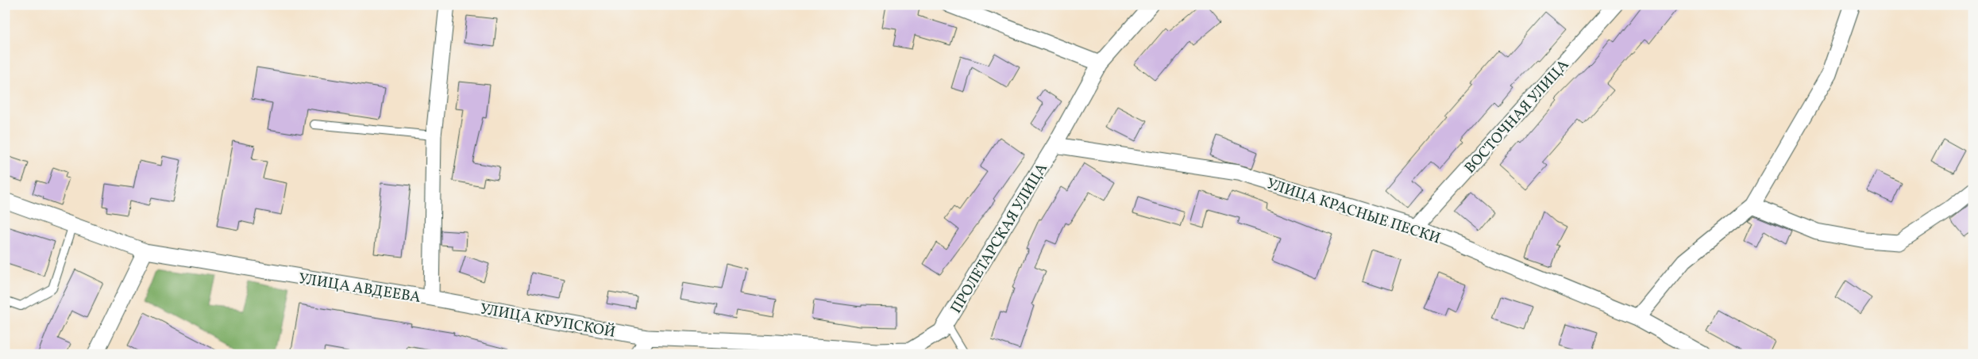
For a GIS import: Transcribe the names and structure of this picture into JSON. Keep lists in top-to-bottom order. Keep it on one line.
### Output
{"streets":{"street":["ВОСТОЧНАЯ УЛИЦА","УЛИЦА КРАСНЫЕ ПЕСКИ","ПРОЛЕТАРСКАЯ УЛИЦА","УЛИЦА АВДЕЕВА","УЛИЦА КРУПСКОЙ"]},"crossings":[["ВОСТОЧНАЯ УЛИЦА","УЛИЦА КРАСНЫЕ ПЕСКИ"],["УЛИЦА КРАСНЫЕ ПЕСКИ","ПРОЛЕТАРСКАЯ УЛИЦА"],["ПРОЛЕТАРСКАЯ УЛИЦА","УЛИЦА КРУПСКОЙ"],["УЛИЦА АВДЕЕВА","УЛИЦА КРУПСКОЙ"]]}
